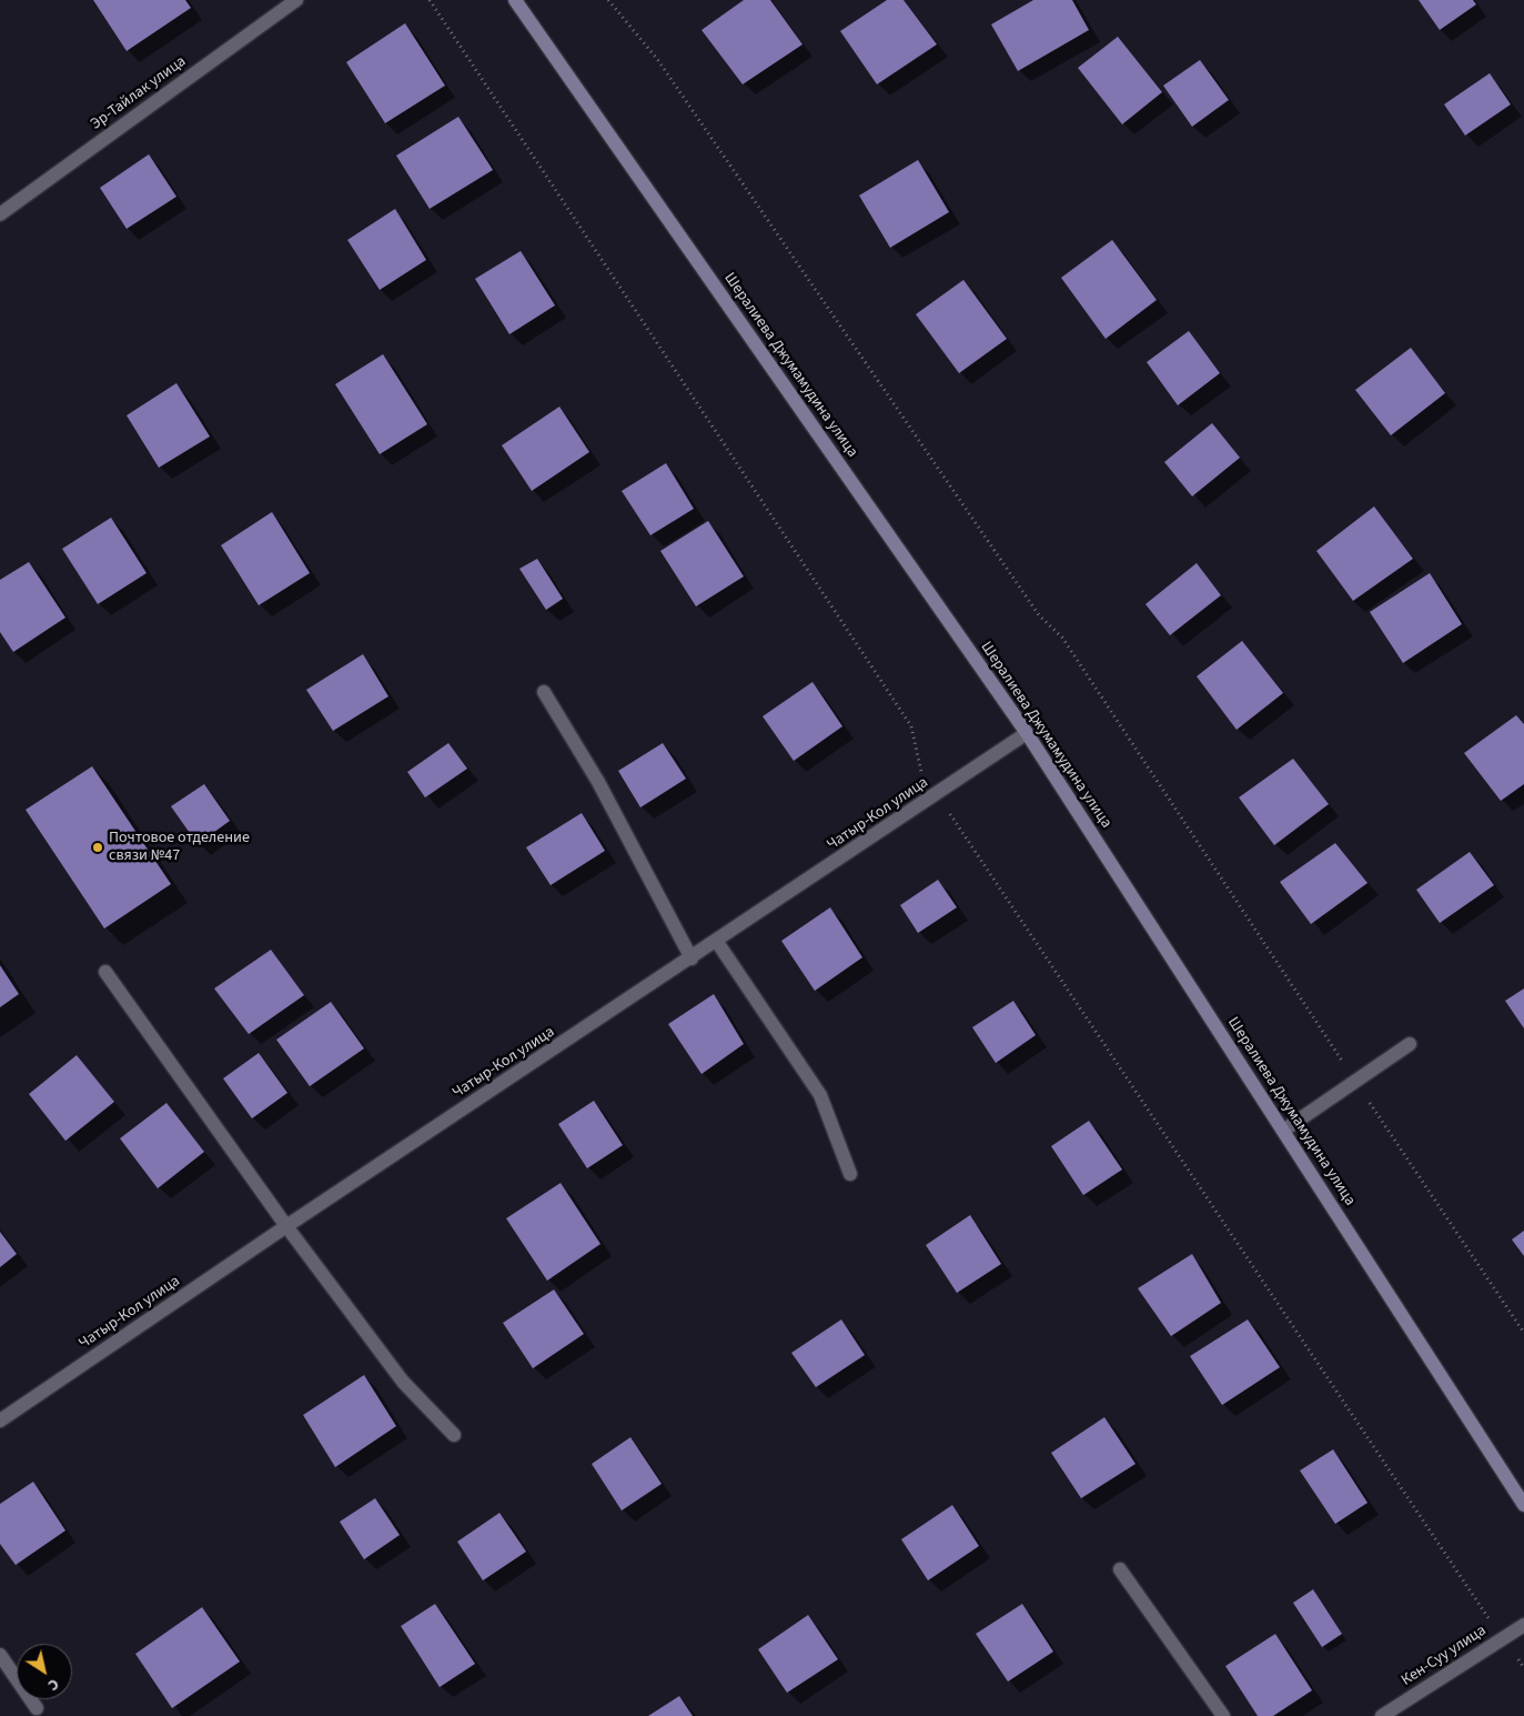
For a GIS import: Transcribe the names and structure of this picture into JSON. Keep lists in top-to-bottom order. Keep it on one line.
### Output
{"streets":{"street":["Эр-Тайлак улица","Шералиева Джумамудина улица","Чатыр-Кол улица","Кен-Суу улица"]},"crossings":[["Шералиева Джумамудина улица","Чатыр-Кол улица"]],"places":["Почтовое отделение связи №47"],"north":"bottom right"}
